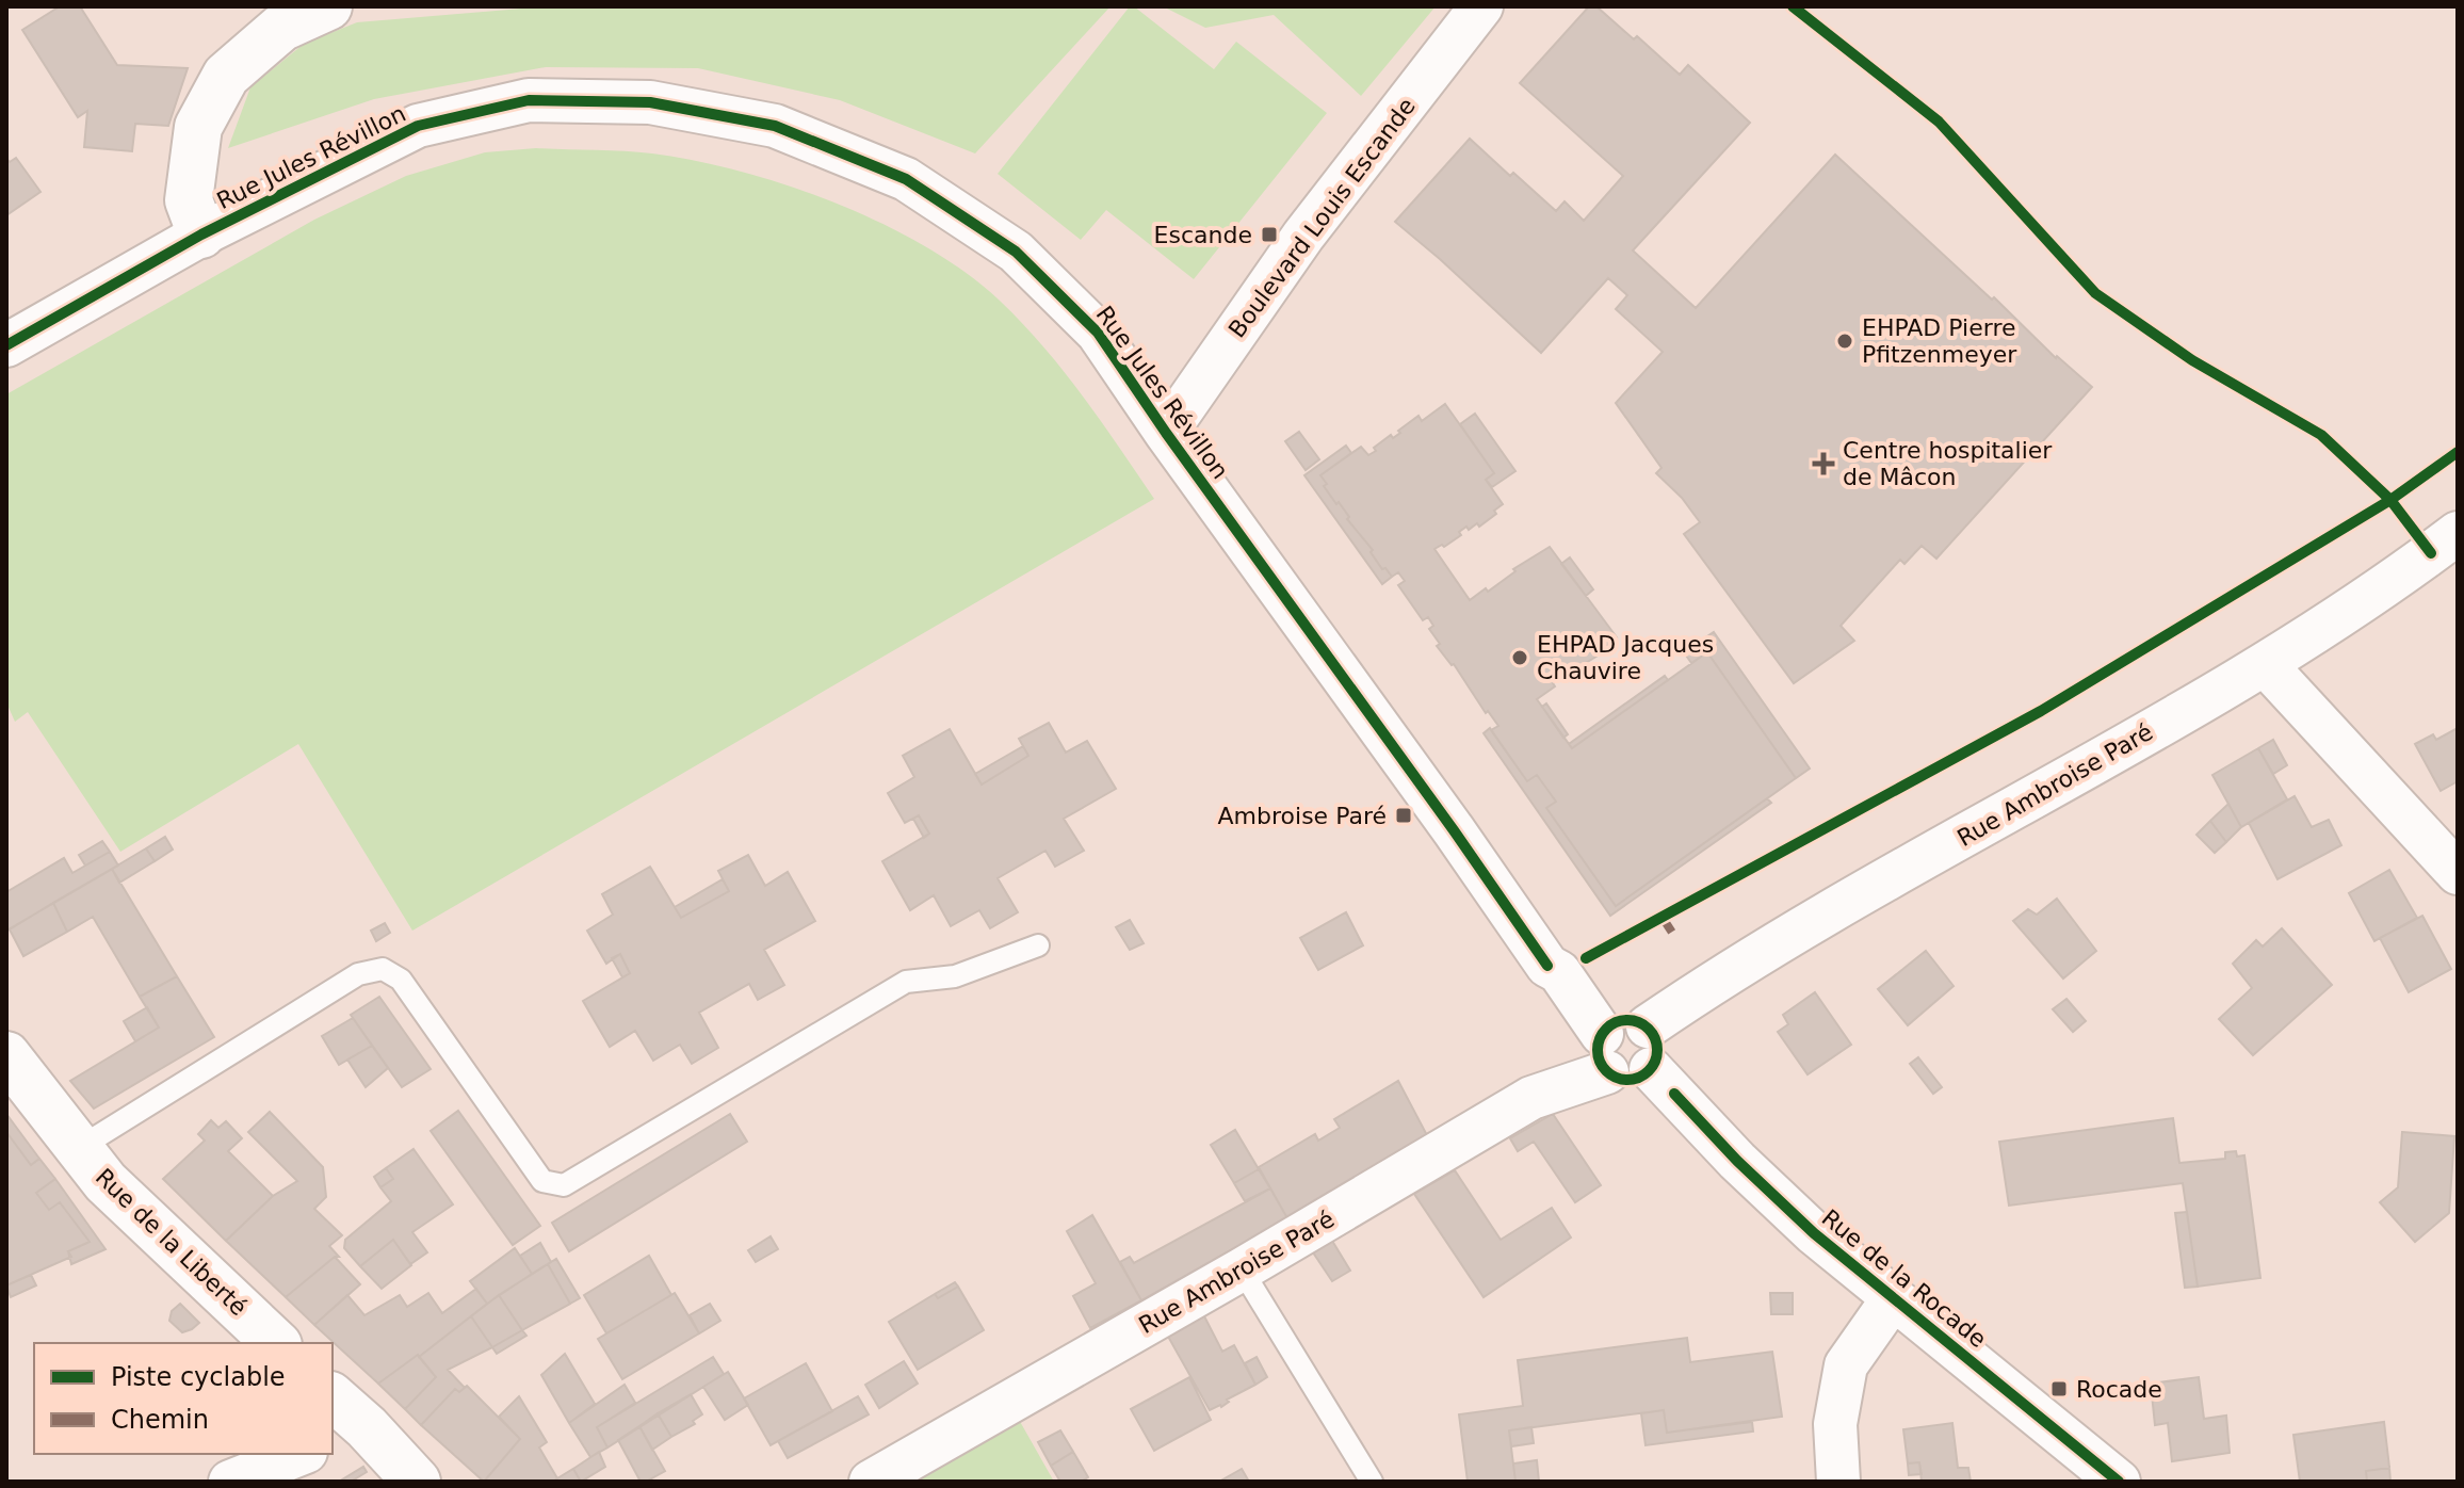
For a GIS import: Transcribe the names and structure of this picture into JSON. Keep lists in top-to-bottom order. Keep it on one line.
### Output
{"streets":{"street":["Rue Jules Révillon","Boulevard Louis Escande","Rue Ambroise Paré","Rue de la Liberté","Rue de la Rocade"]},"crossings":[["Rue Jules Révillon","Boulevard Louis Escande"],["Rue Jules Révillon","Rue Ambroise Paré"],["Rue Jules Révillon","Rue de la Rocade"],["Rue Ambroise Paré","Rue de la Rocade"]],"places":{"transit":["Escande","Ambroise Paré","Rocade"],"other":["EHPAD Pierre Pfitzenmeyer","EHPAD Jacques Chauvire"],"health":["Centre hospitalier de Mâcon"]},"legend":["Piste cyclable","Chemin"]}
